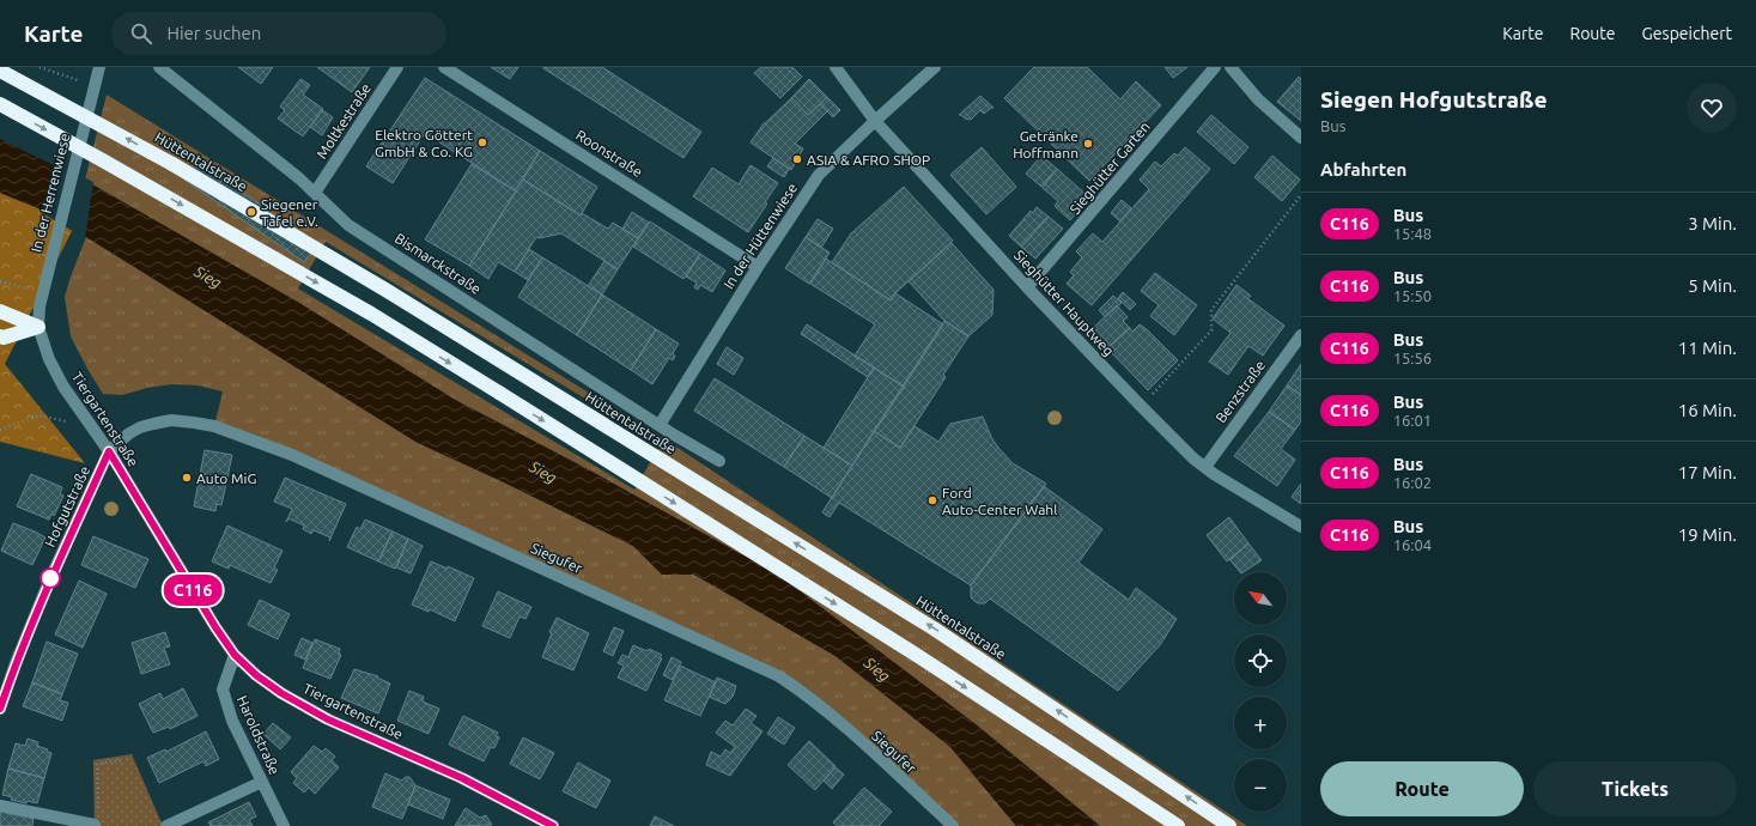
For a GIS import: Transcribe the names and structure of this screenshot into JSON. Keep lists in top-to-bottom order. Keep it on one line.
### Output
{"streets":{"highway":["Hüttentalstraße"],"street":["Moltkestraße","Roonstraße","Sieghütter Garten","In der Herrenwiese","In der Hüttenwiese","Bismarckstraße","Sieghütter Hauptweg","Benzstraße","Tiergartenstraße","Hofgutstraße","Siegufer","Haroldstraße"]},"crossings":[["Moltkestraße","Bismarckstraße"],["Roonstraße","In der Hüttenwiese"],["Sieghütter Garten","Sieghütter Hauptweg"],["In der Herrenwiese","Tiergartenstraße"],["In der Hüttenwiese","Bismarckstraße"],["In der Hüttenwiese","Sieghütter Hauptweg"],["Sieghütter Hauptweg","Benzstraße"],["Tiergartenstraße","Hofgutstraße"],["Tiergartenstraße","Siegufer"],["Tiergartenstraße","Haroldstraße"],["Hofgutstraße","Siegufer"]],"water":["Sieg"],"places":["Elektro Göttert GmbH & Co. KG","Getränke Hoffmann","ASIA & AFRO SHOP","Siegener Tafel e.V.","Auto MiG","Ford Auto-Center Wahl"],"lines":["bus line C116"],"north":"top left","page":{"header":"Karte","search":"Hier suchen","nav":["Karte","Route","Gespeichert"],"on_map":"C116","heading":[["Siegen Hofgutstraße","Bus"],"Abfahrten"],"list":[{"mark":"C116","name":"Bus","note":"15:48","value":"3 Min."},{"mark":"C116","name":"Bus","note":"15:50","value":"5 Min."},{"mark":"C116","name":"Bus","note":"15:56","value":"11 Min."},{"mark":"C116","name":"Bus","note":"16:01","value":"16 Min."},{"mark":"C116","name":"Bus","note":"16:02","value":"17 Min."},{"mark":"C116","name":"Bus","note":"16:04","value":"19 Min."}],"map_buttons":["+","−"],"buttons":["Route","Tickets"]}}
